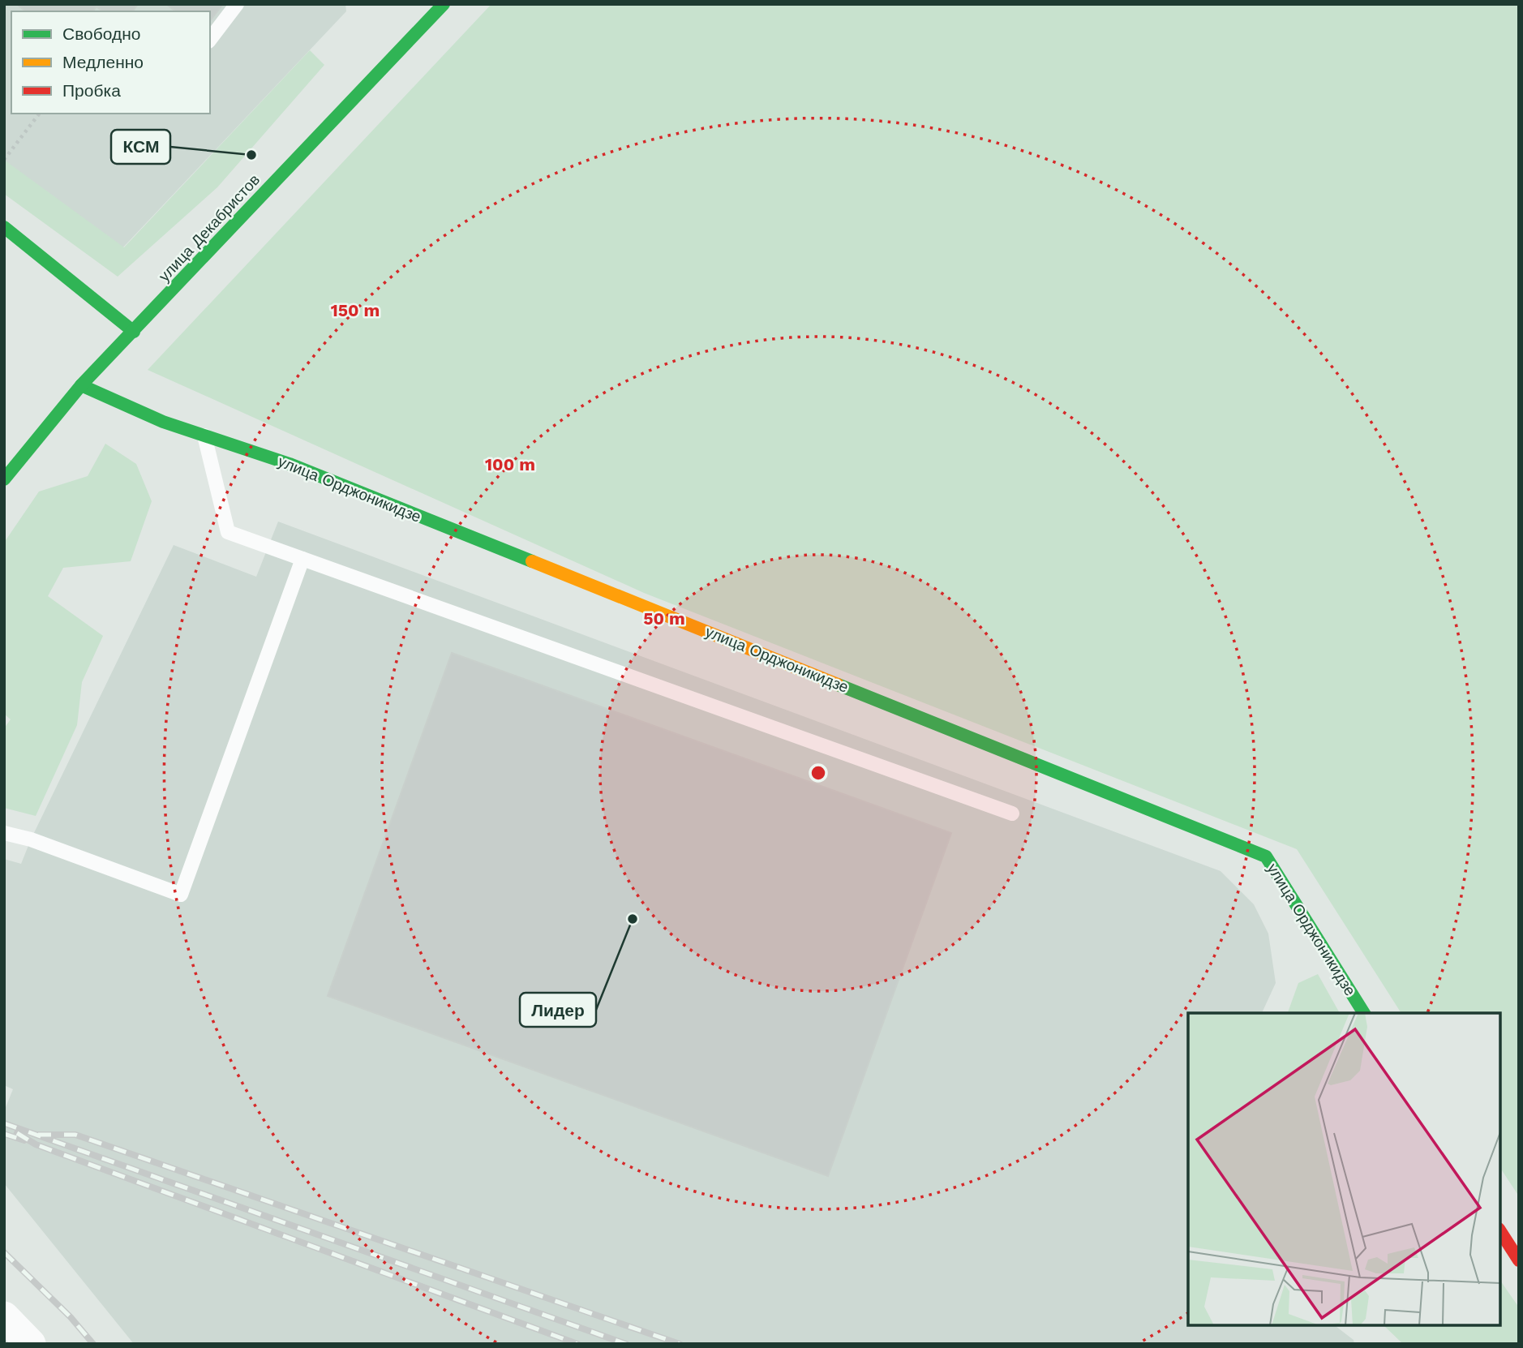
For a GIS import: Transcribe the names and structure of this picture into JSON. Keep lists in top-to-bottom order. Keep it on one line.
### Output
{"streets":{"street":["улица Декабристов","улица Орджоникидзе"]},"crossings":[["улица Декабристов","улица Орджоникидзе"]],"places":["КСМ","Лидер"],"legend":["Свободно","Медленно","Пробка"],"rings":["150 m","100 m","50 m"]}
